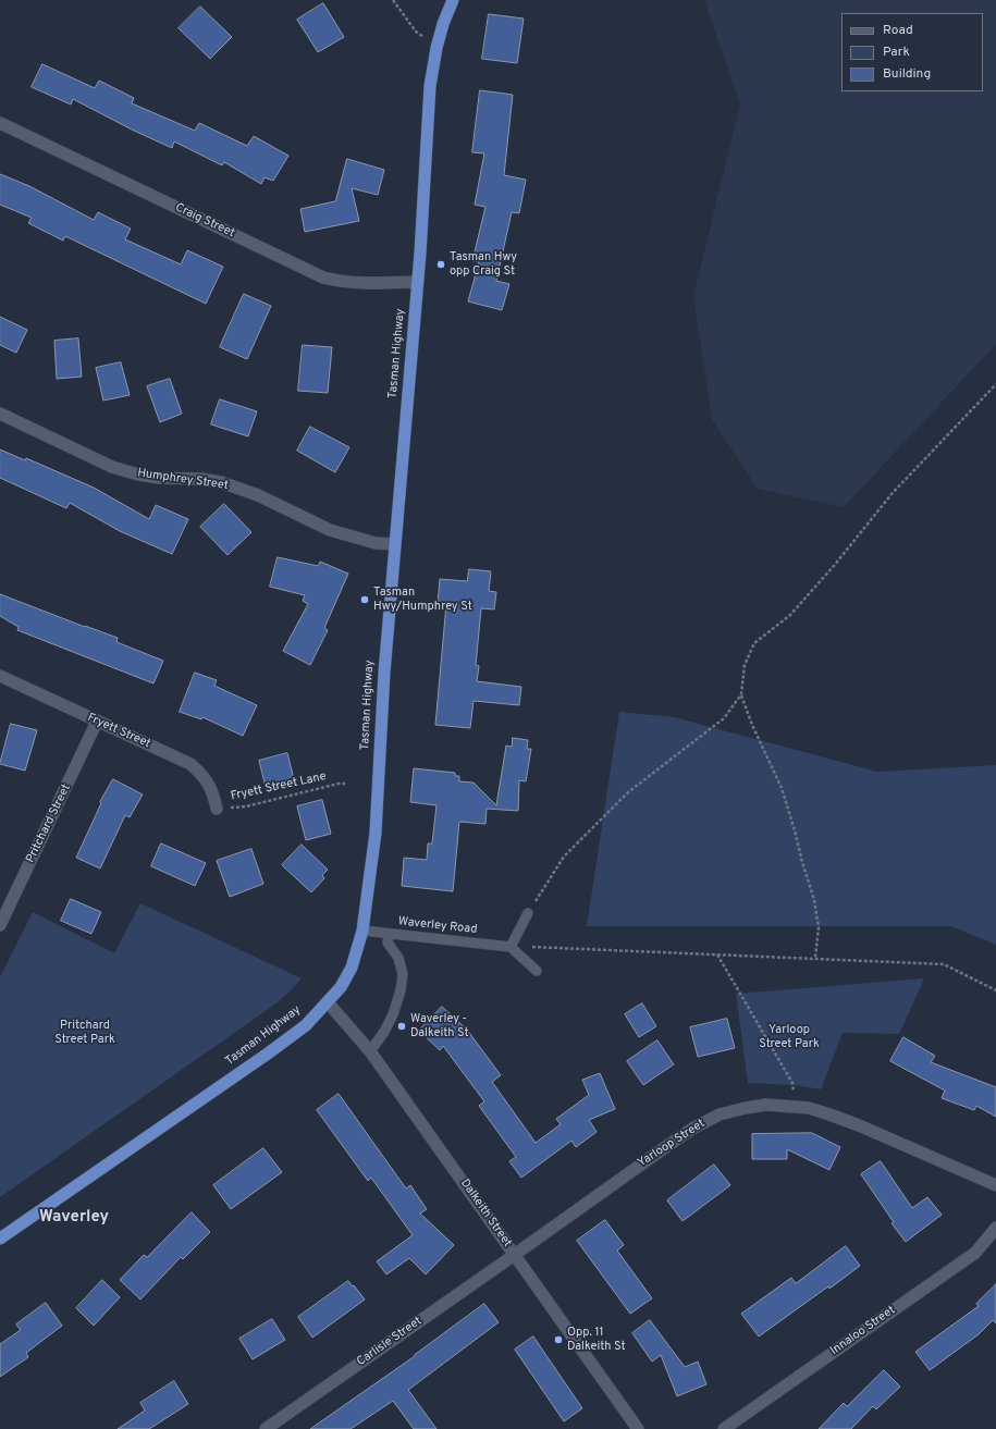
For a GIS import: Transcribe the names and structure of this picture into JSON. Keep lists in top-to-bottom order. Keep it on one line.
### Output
{"streets":{"highway":["Tasman Highway"],"street":["Craig Street","Humphrey Street","Fryett Street","Pritchard Street","Yarloop Street","Dalkeith Street","Innaloo Street","Carlisle Street"],"lane":["Waverley Road"],"path":["Fryett Street Lane"]},"crossings":[["Craig Street","Tasman Highway"],["Tasman Highway","Humphrey Street"],["Tasman Highway","Waverley Road"],["Tasman Highway","Dalkeith Street"],["Fryett Street","Fryett Street Lane"],["Fryett Street","Pritchard Street"],["Yarloop Street","Dalkeith Street"],["Yarloop Street","Carlisle Street"],["Dalkeith Street","Carlisle Street"]],"districts":["Waverley"],"parks":["Pritchard Street Park","Yarloop Street Park"],"places":["Tasman Hwy opp Craig St","Tasman Hwy/Humphrey St","Waverley - Dalkeith St","Opp. 11 Dalkeith St"],"legend":["Road","Park","Building"]}
